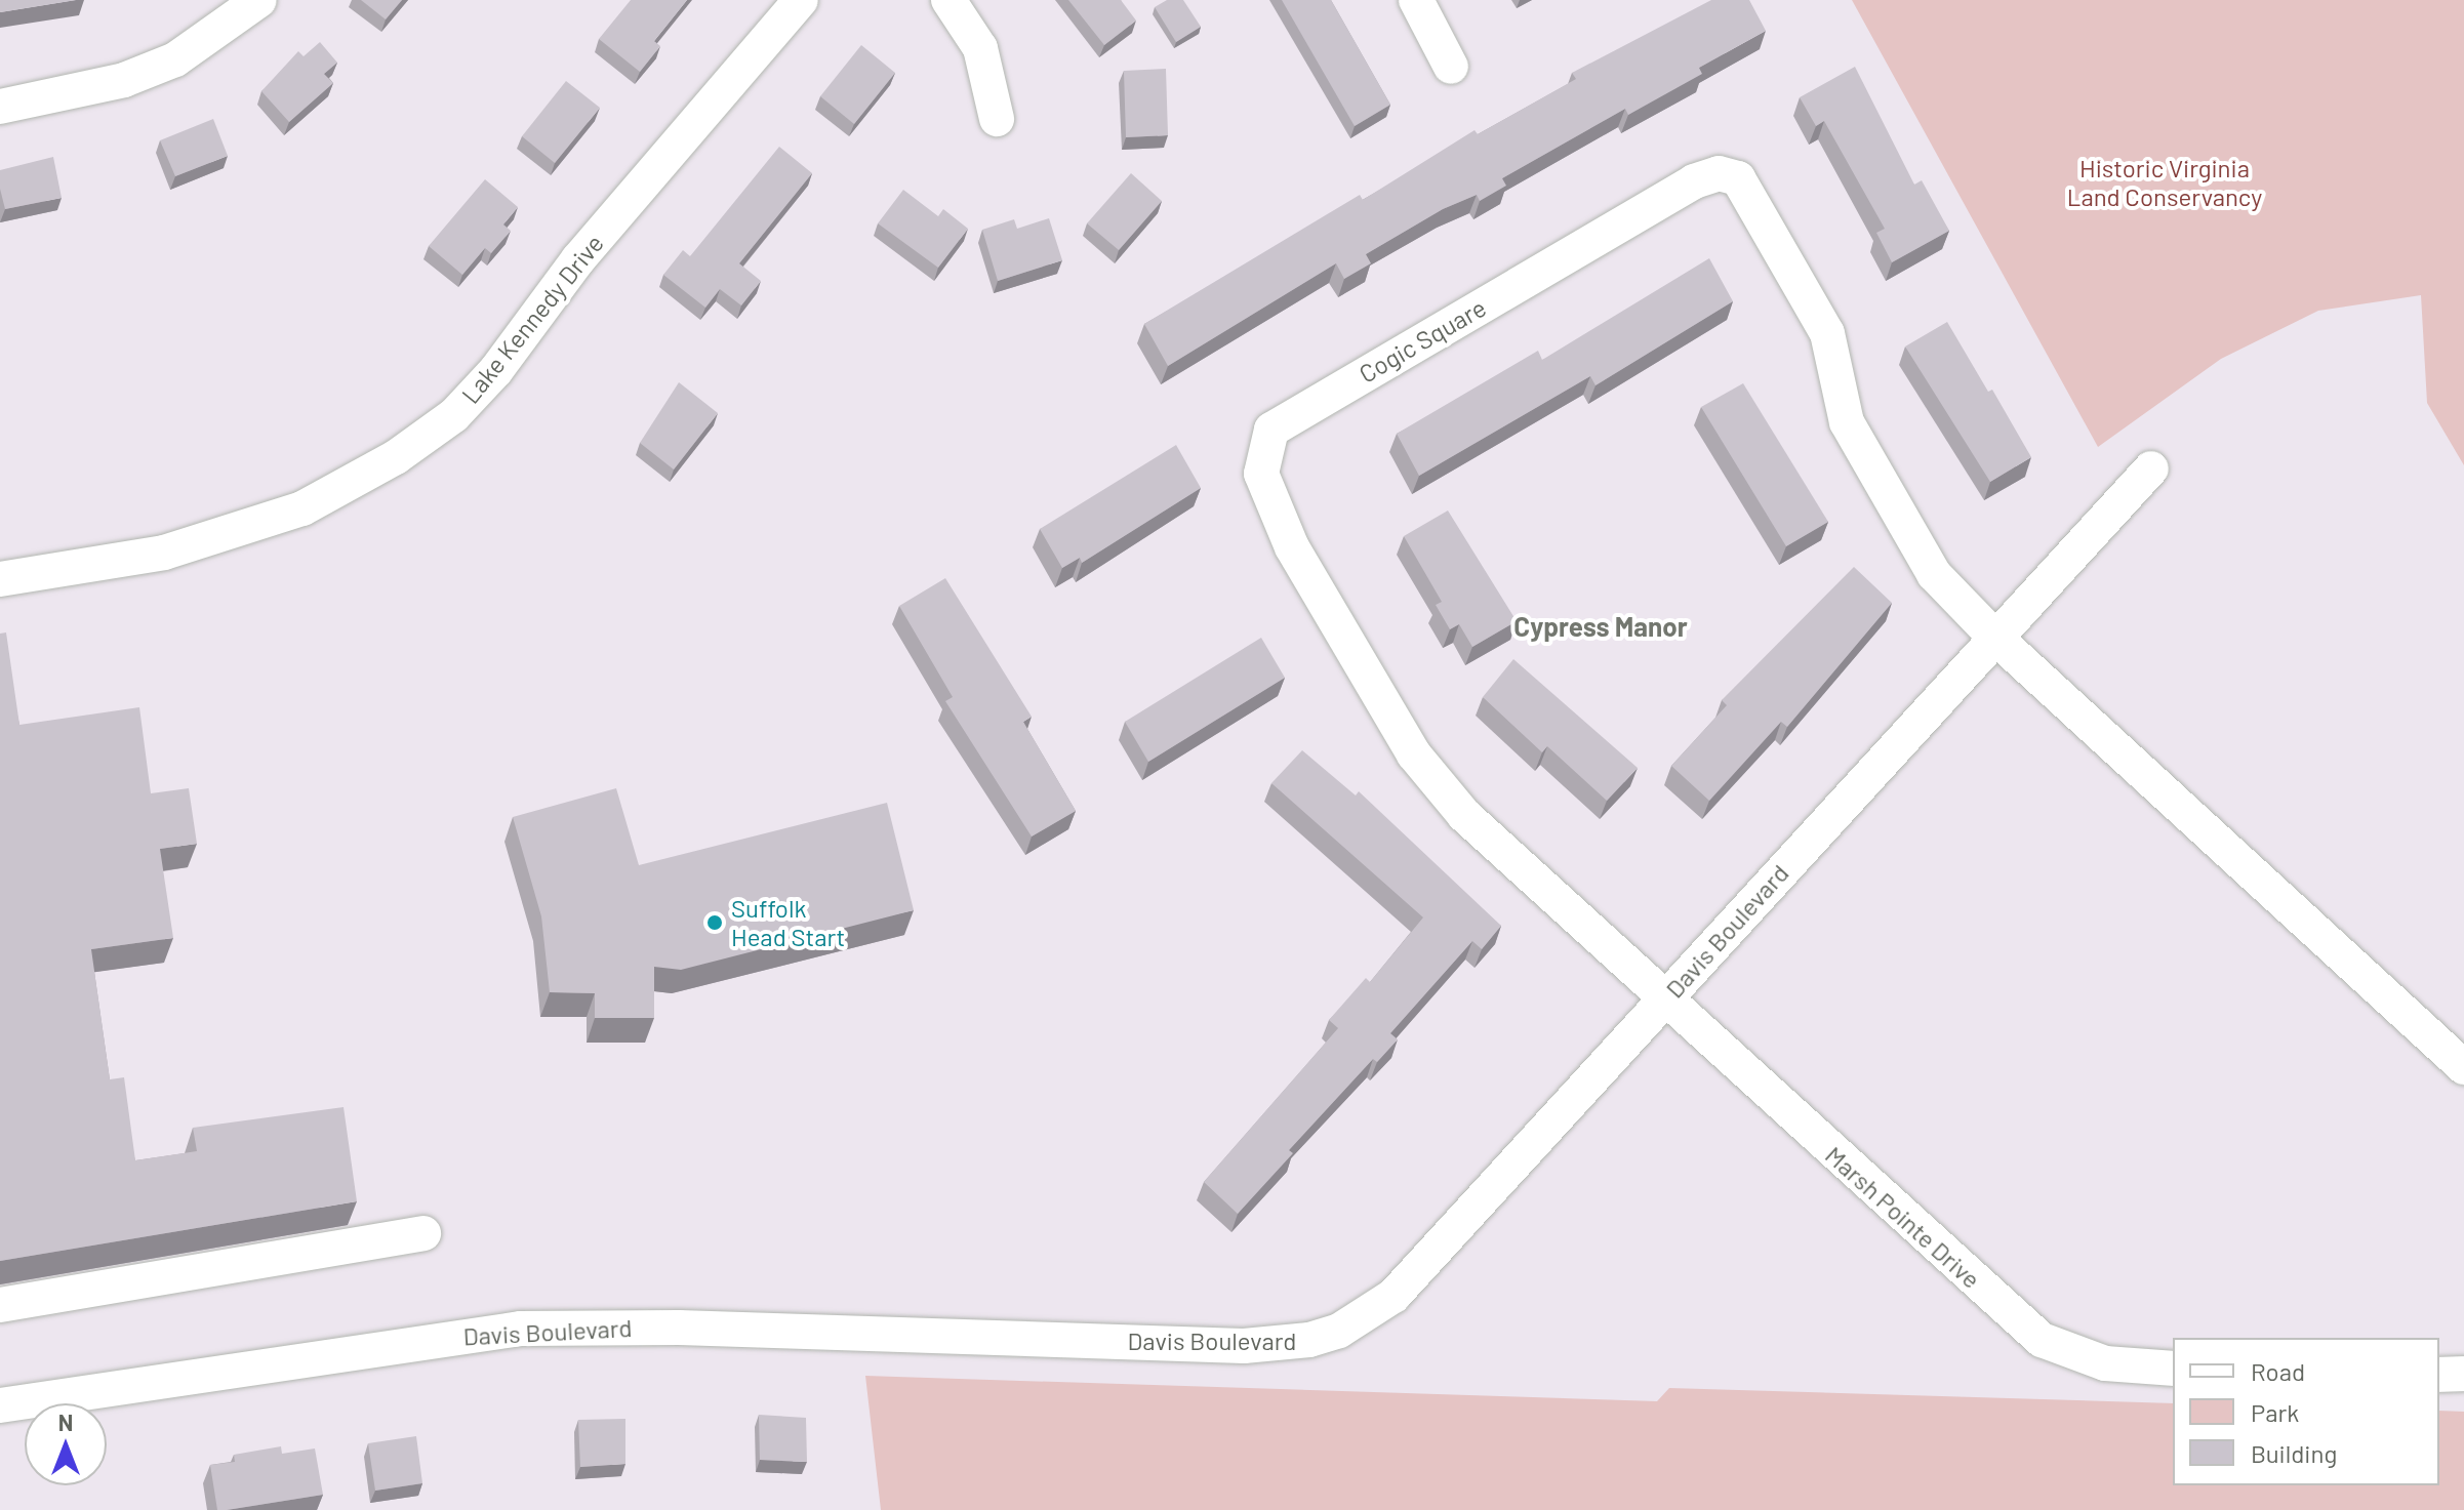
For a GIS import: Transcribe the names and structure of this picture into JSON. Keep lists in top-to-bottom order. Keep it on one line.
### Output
{"streets":{"street":["Lake Kennedy Drive","Cogic Square","Davis Boulevard","Marsh Pointe Drive"]},"crossings":[["Cogic Square","Davis Boulevard"],["Cogic Square","Marsh Pointe Drive"],["Davis Boulevard","Marsh Pointe Drive"]],"districts":["Cypress Manor"],"parks":["Historic Virginia Land Conservancy"],"places":["Suffolk Head Start"],"legend":["Road","Park","Building"],"north":"top"}
